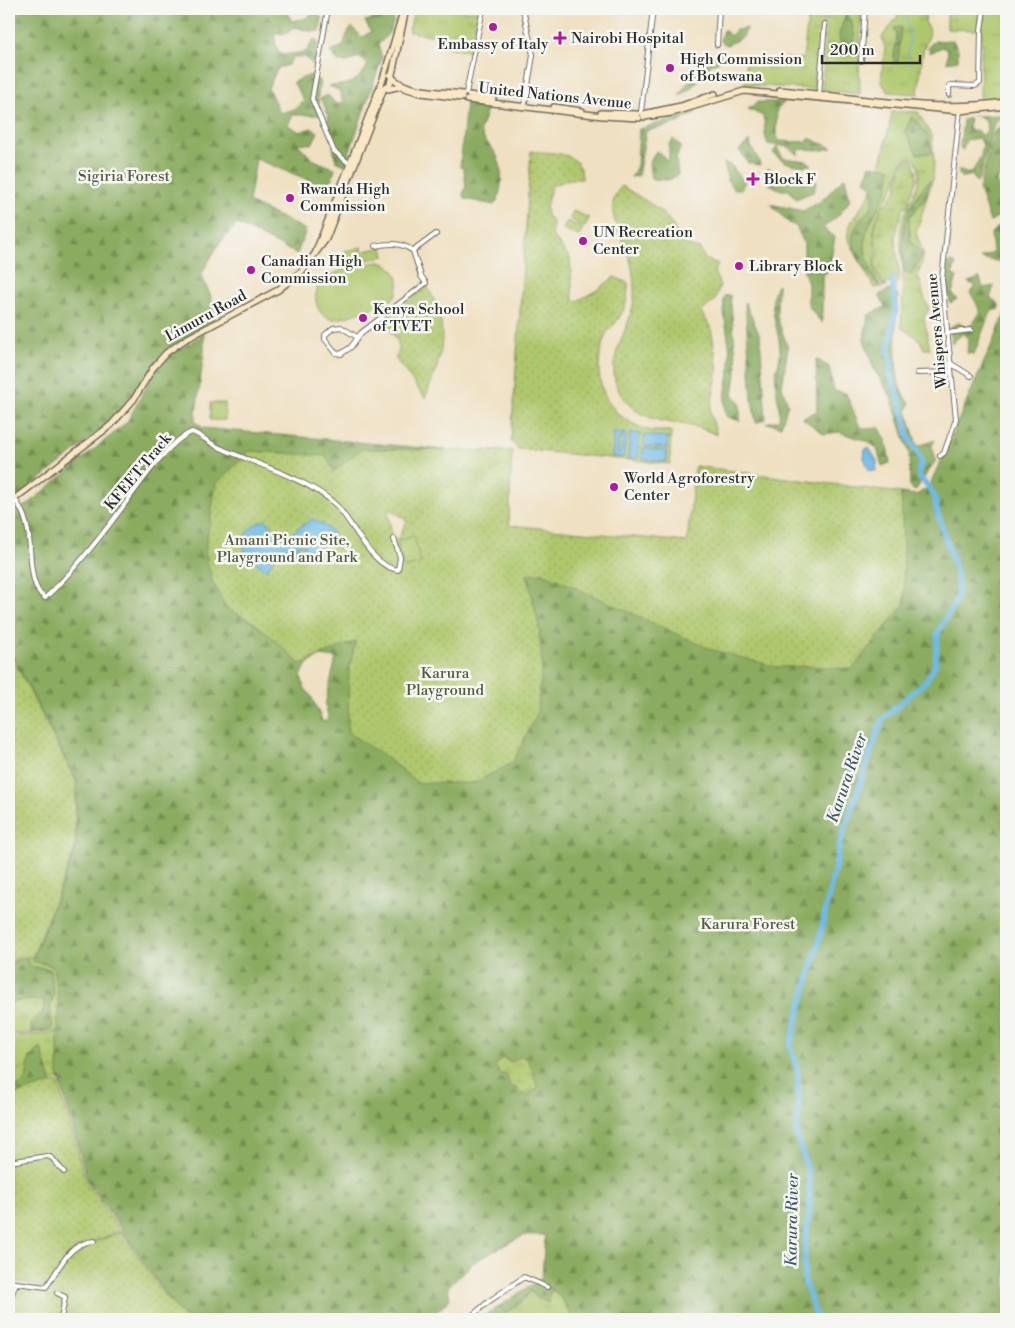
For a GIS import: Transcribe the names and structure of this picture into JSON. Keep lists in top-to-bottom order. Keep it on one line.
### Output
{"streets":{"street":["United Nations Avenue","Limuru Road","Whispers Avenue","KFEET Track"]},"crossings":[["United Nations Avenue","Limuru Road"],["United Nations Avenue","Whispers Avenue"],["Limuru Road","KFEET Track"]],"water":["Karura River"],"parks":["Sigiria Forest","Amani Picnic Site, Playground and Park","Karura Playground","Karura Forest"],"places":{"other":["Embassy of Italy","High Commission of Botswana","Rwanda High Commission","UN Recreation Center","Library Block","Canadian High Commission","Kenya School of TVET","World Agroforestry Center"],"health":["Nairobi Hospital","Block F"]},"scale_bar":"200 m"}
